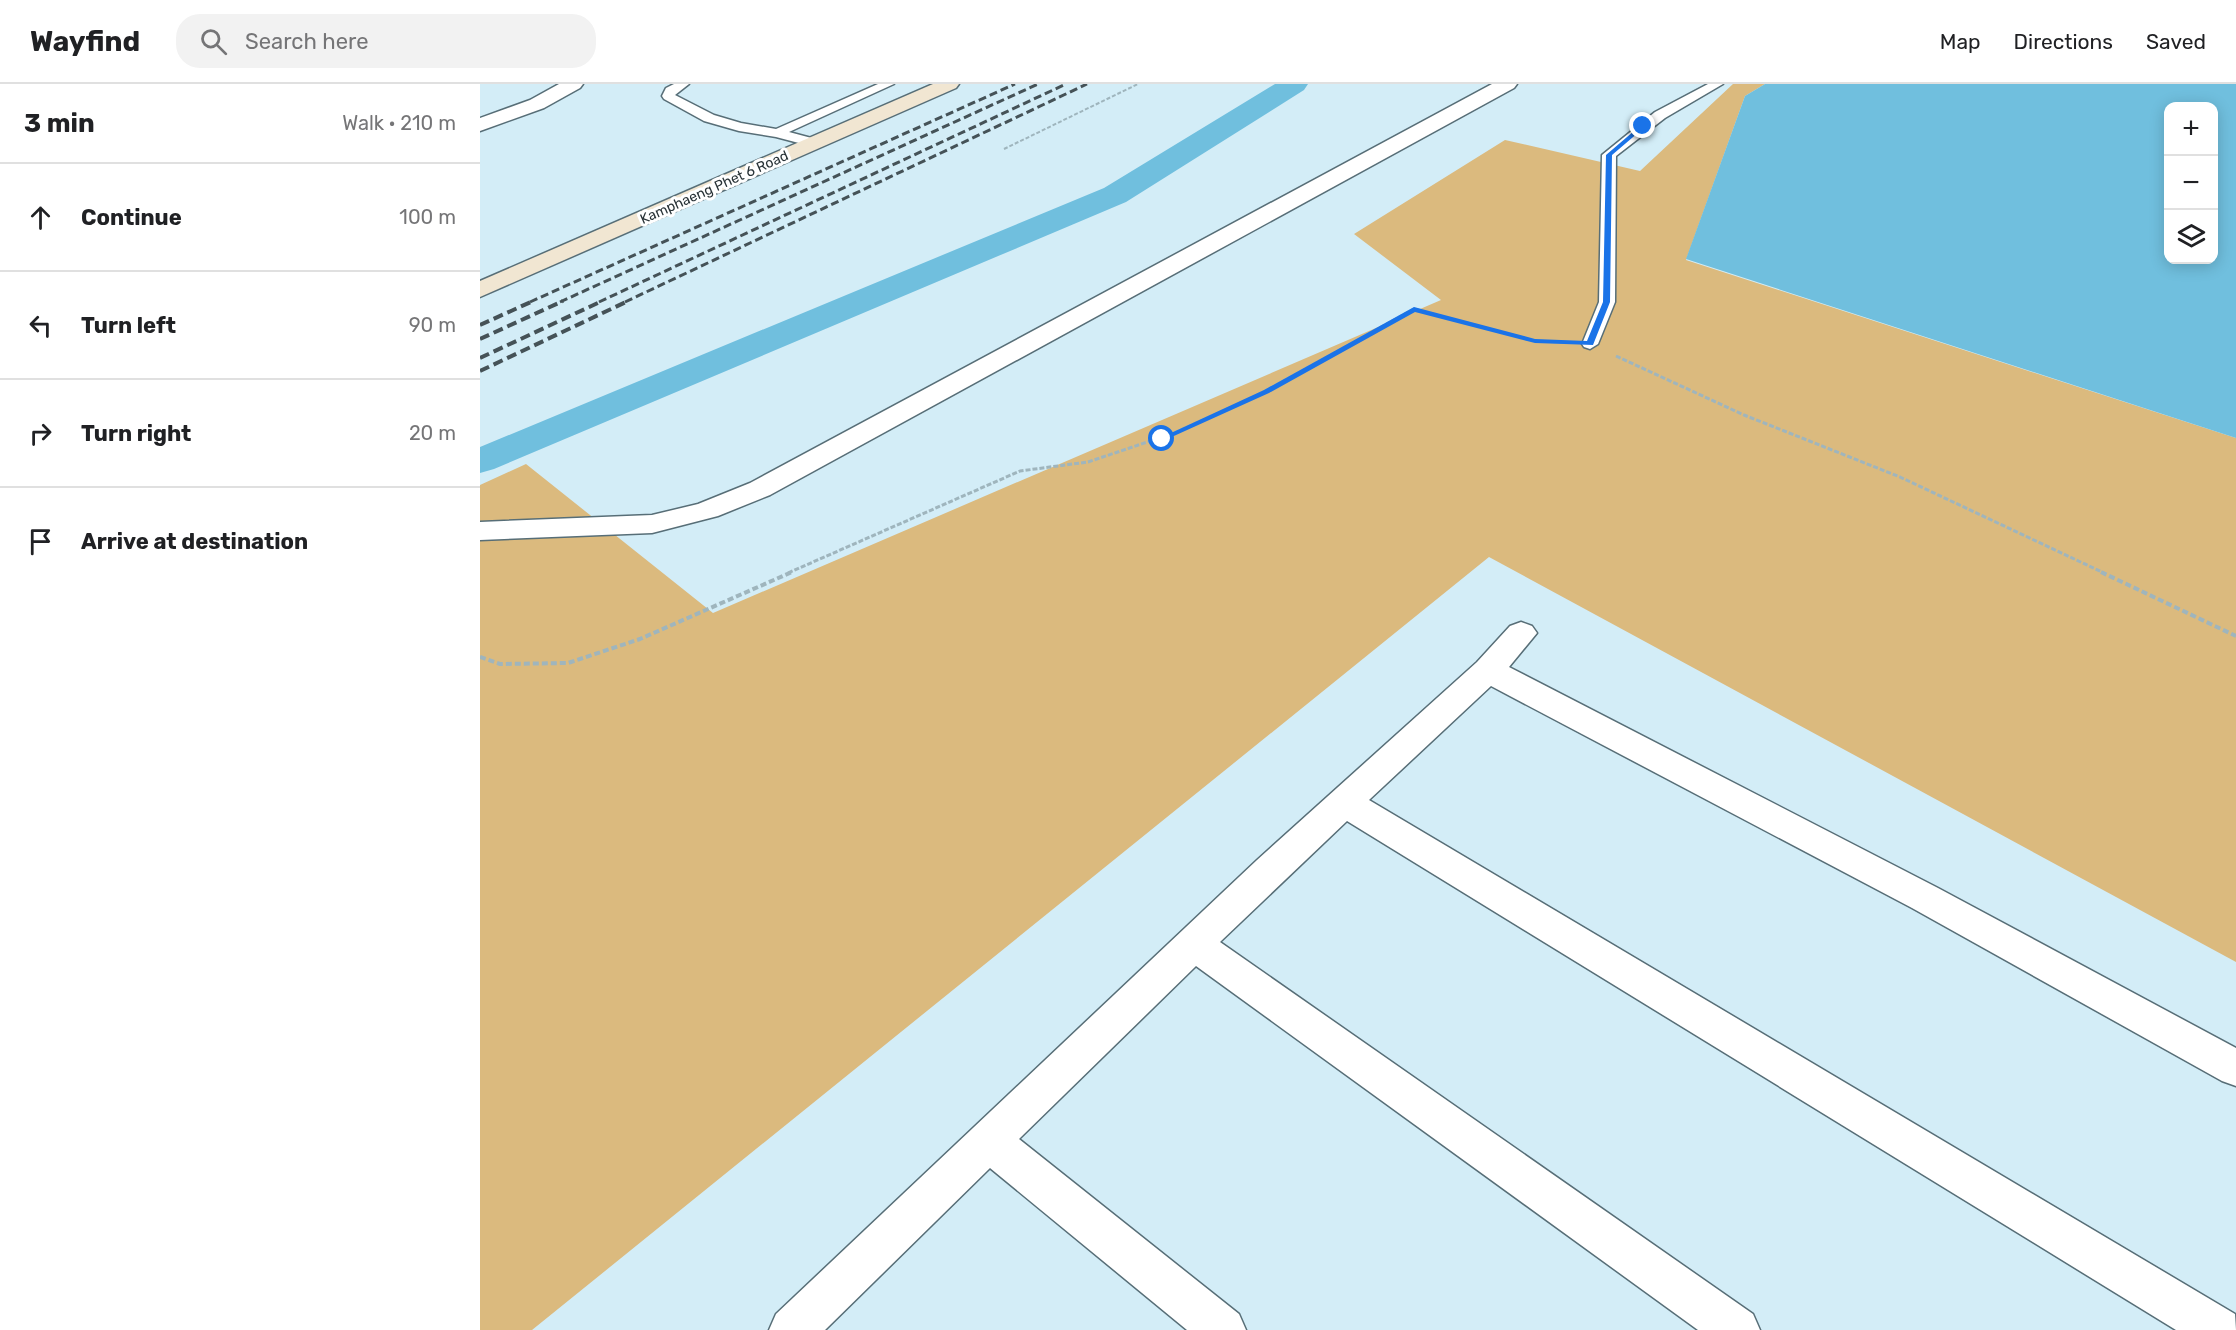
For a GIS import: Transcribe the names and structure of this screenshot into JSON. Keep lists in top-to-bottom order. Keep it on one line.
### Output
{"streets":{"main road":["Kamphaeng Phet 6 Road"]},"page":{"header":"Wayfind","search":"Search here","nav":["Map","Directions","Saved"],"heading":["3 min","Walk · 210 m"],"map_buttons":["+","−"],"list":[["Continue","100 m"],["Turn left","90 m"],["Turn right","20 m"],"Arrive at destination"]}}
